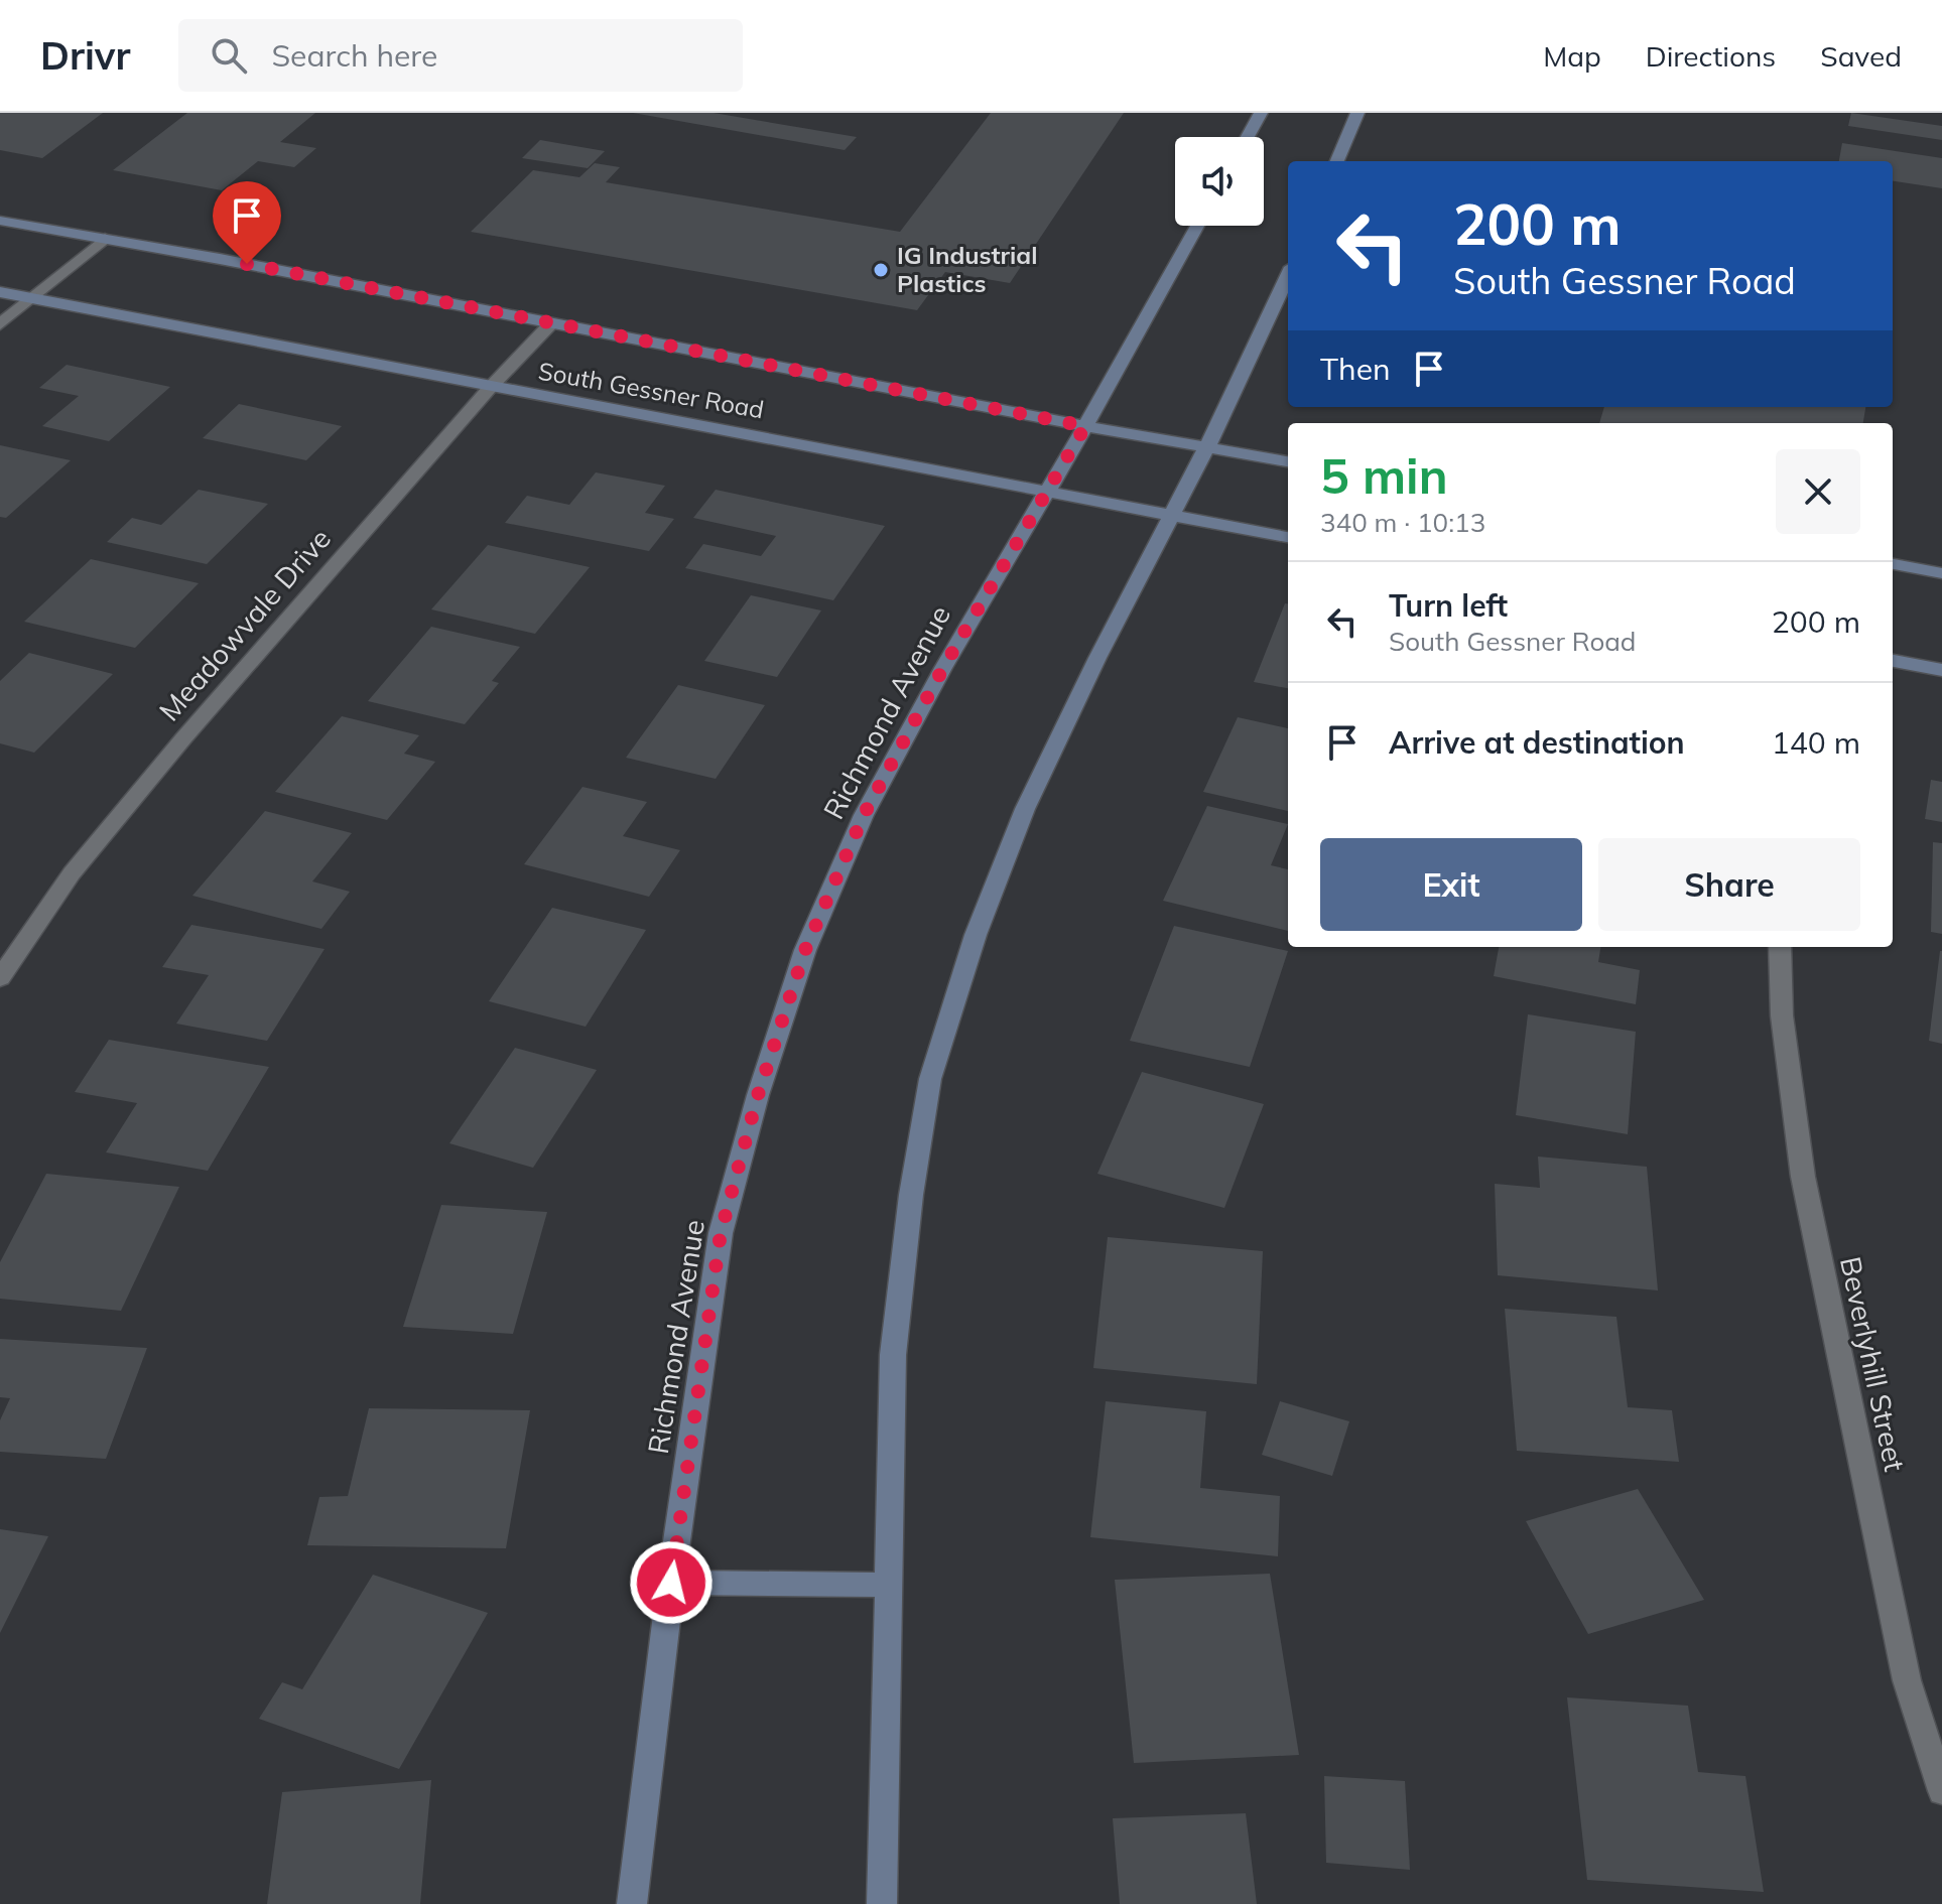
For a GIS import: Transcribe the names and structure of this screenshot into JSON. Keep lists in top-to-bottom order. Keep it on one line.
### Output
{"streets":{"main road":["South Gessner Road","Richmond Avenue"],"street":["Meadowvale Drive","Beverlyhill Street"]},"crossings":[["South Gessner Road","Meadowvale Drive"],["South Gessner Road","Richmond Avenue"]],"places":["IG Industrial Plastics"],"page":{"header":"Drivr","search":"Search here","nav":["Map","Directions","Saved"],"turn":["200 m","South Gessner Road"],"then":"Then","heading":["5 min","340 m · 10:13"],"list":[{"name":"Turn left","note":"South Gessner Road","value":"200 m"},{"name":"Arrive at destination","value":"140 m"}],"buttons":["Exit","Share"]}}
